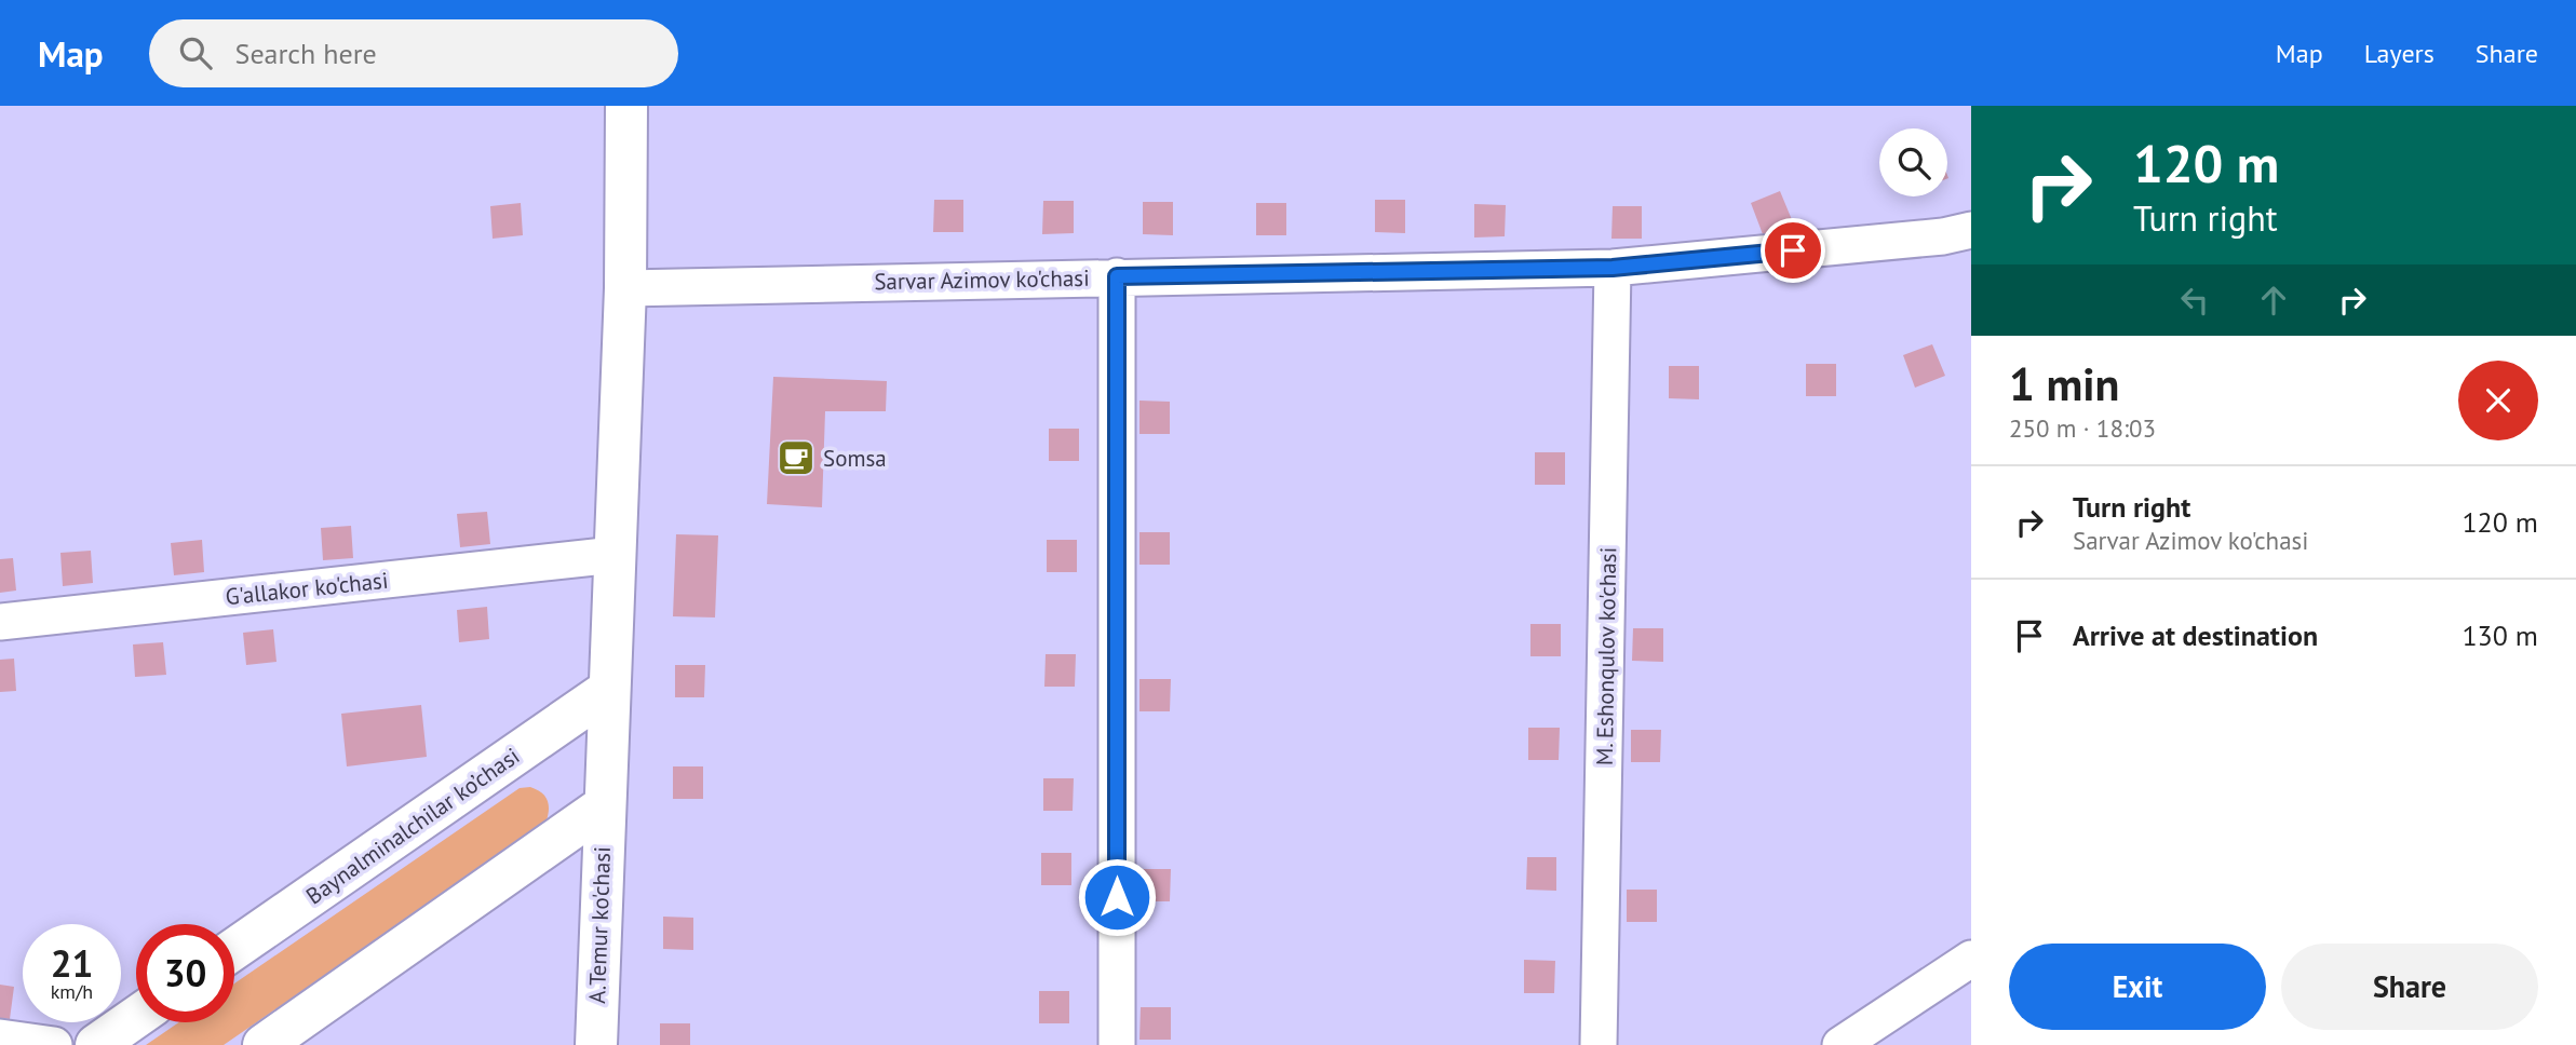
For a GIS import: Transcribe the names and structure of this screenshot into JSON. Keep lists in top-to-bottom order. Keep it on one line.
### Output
{"streets":{"main road":["Baynalminalchilar ko’chasi","A.Temur ko'chasi"],"street":["Sarvar Azimov ko'chasi","G'allakor ko'chasi","M. Eshonqulov ko'chasi"]},"crossings":[["Sarvar Azimov ko'chasi","M. Eshonqulov ko'chasi"],["Sarvar Azimov ko'chasi","A.Temur ko'chasi"],["G'allakor ko'chasi","A.Temur ko'chasi"],["Baynalminalchilar ko’chasi","A.Temur ko'chasi"]],"places":{"cafe":["Somsa"]},"page":{"header":"Map","search":"Search here","nav":["Map","Layers","Share"],"turn":["120 m","Turn right"],"heading":["1 min","250 m · 18:03"],"list":[{"name":"Turn right","note":"Sarvar Azimov ko'chasi","value":"120 m"},{"name":"Arrive at destination","value":"130 m"}],"speed":"21 km/h","limit":"30","buttons":["Exit","Share"]}}
